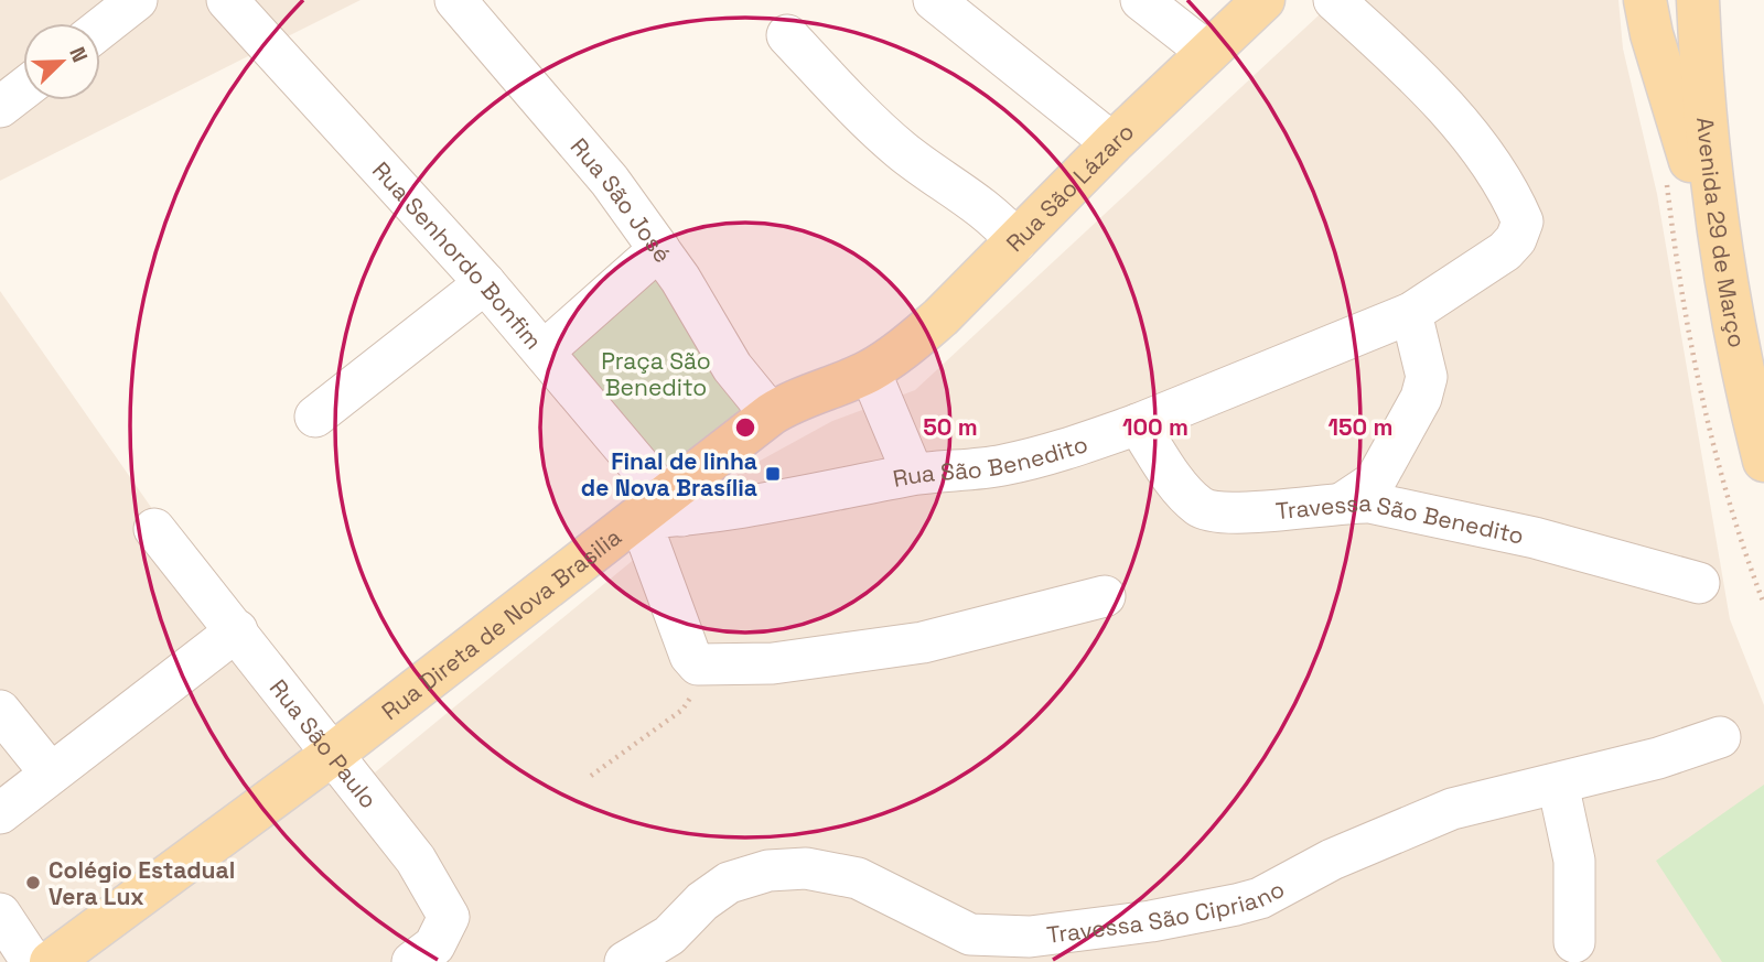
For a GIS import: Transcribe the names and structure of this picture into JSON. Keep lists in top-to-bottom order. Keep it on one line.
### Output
{"streets":{"main road":["Rua São Lázaro","Avenida 29 de Março","Rua Direta de Nova Brasilia"],"street":["Rua São José","Rua Senhordo Bonfim","Rua São Benedito","Travessa São Benedito","Rua São Paulo","Travessa São Cipriano"]},"crossings":[["Rua São Lázaro","Rua Direta de Nova Brasilia"],["Rua São José","Rua Direta de Nova Brasilia"],["Rua Senhordo Bonfim","Rua São Benedito"],["Rua Senhordo Bonfim","Rua Direta de Nova Brasilia"],["Rua São Benedito","Travessa São Benedito"],["Rua São Benedito","Rua Direta de Nova Brasilia"],["Rua Direta de Nova Brasilia","Rua São Paulo"]],"parks":["Praça São Benedito"],"places":{"transit":["Final de linha de Nova Brasília"],"other":["Colégio Estadual Vera Lux"]},"north":"top right","rings":["50 m","100 m","150 m"]}
